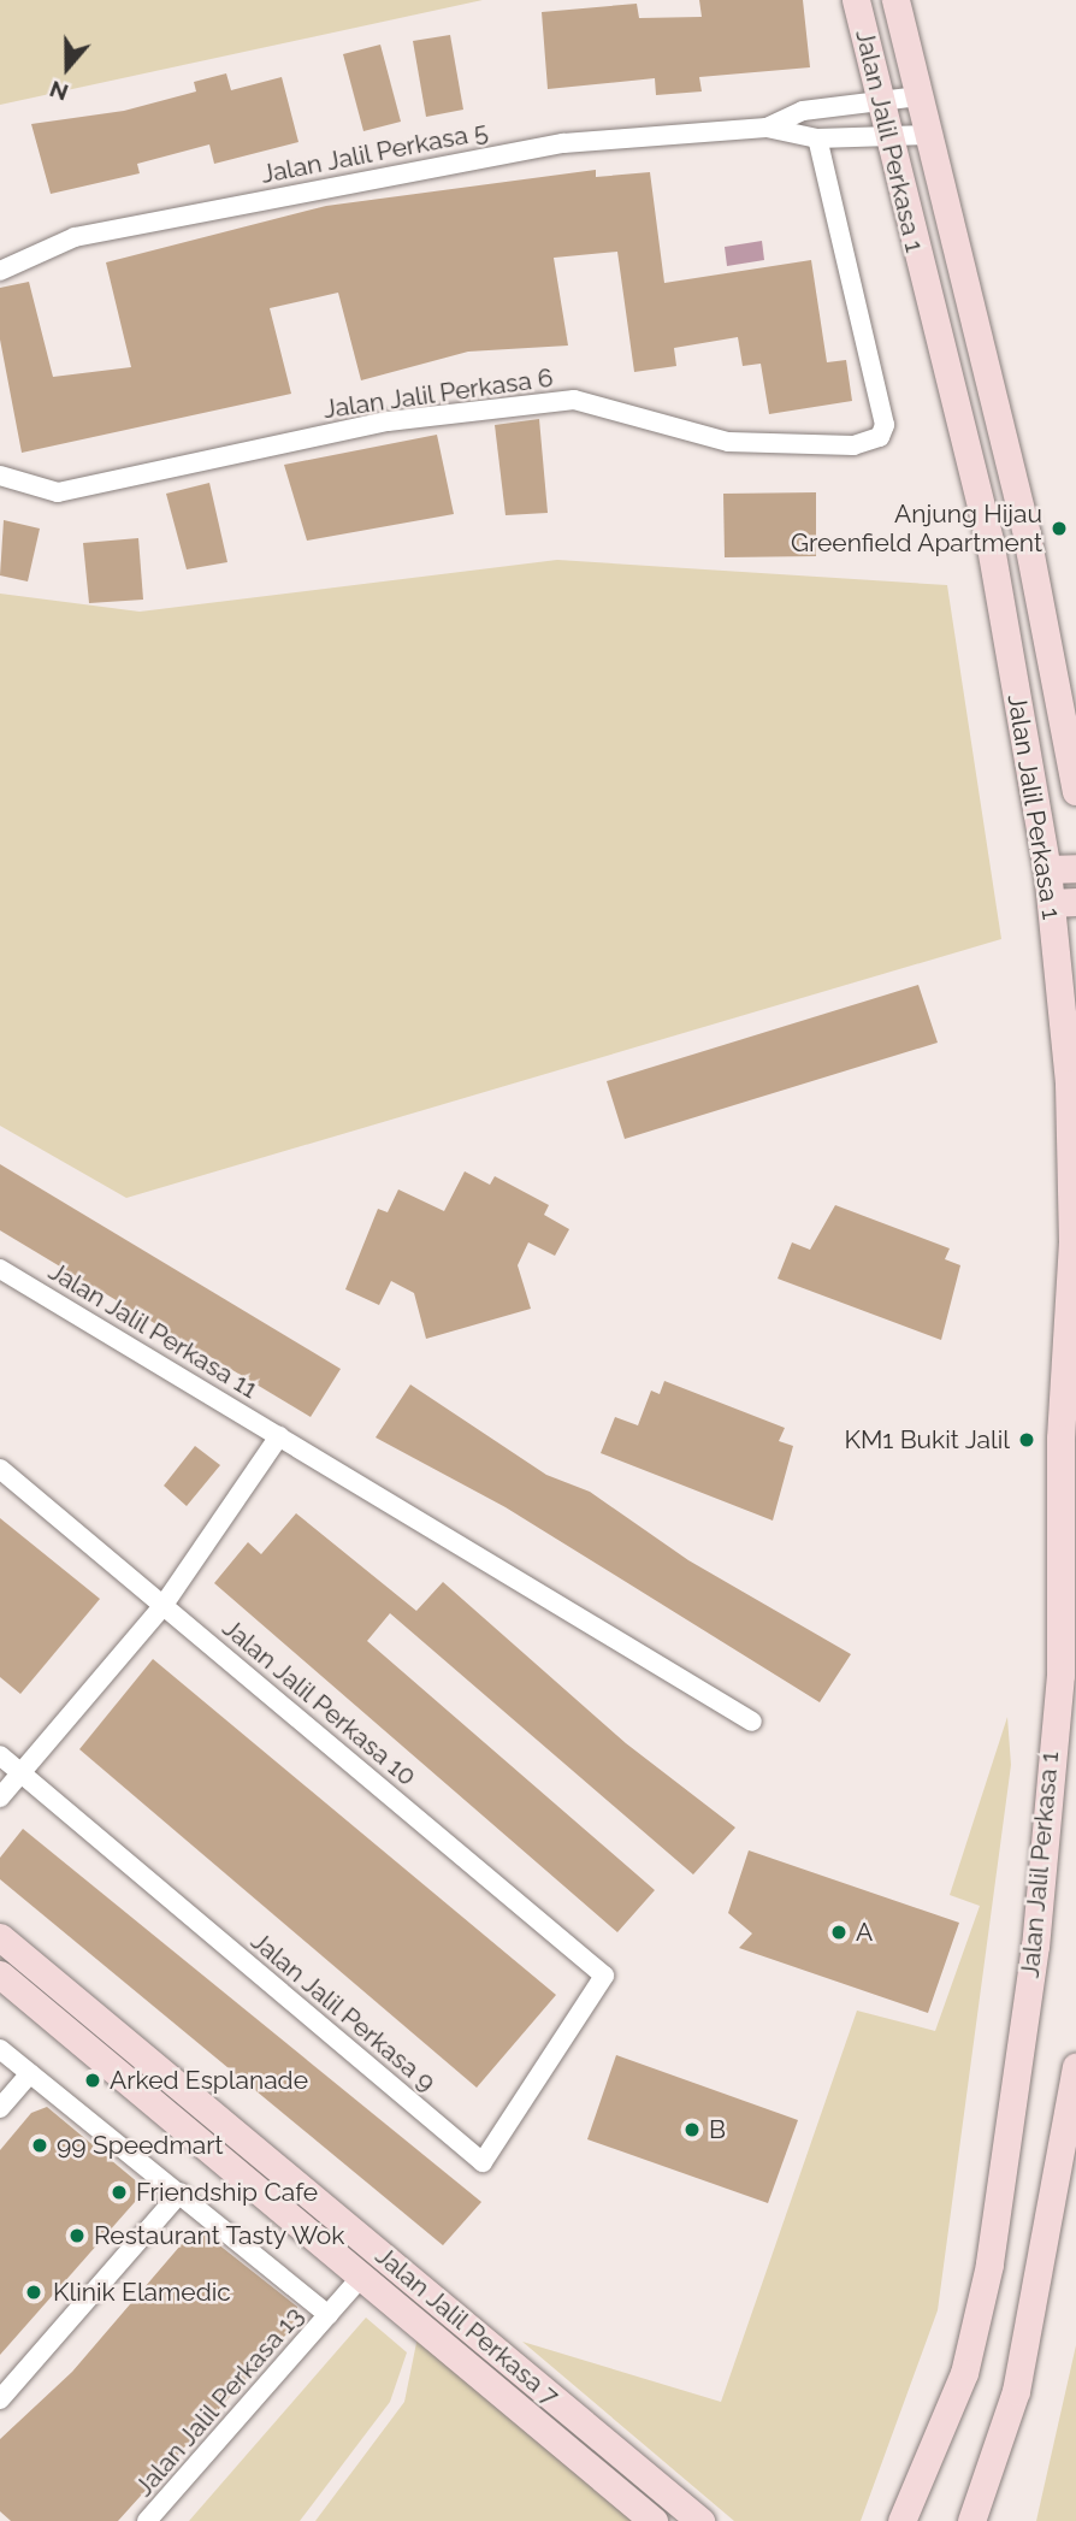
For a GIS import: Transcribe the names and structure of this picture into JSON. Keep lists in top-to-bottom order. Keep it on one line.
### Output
{"streets":{"main road":["Jalan Jalil Perkasa 1","Jalan Jalil Perkasa 7"],"street":["Jalan Jalil Perkasa 5","Jalan Jalil Perkasa 6","Jalan Jalil Perkasa 11","Jalan Jalil Perkasa 10","Jalan Jalil Perkasa 9","Jalan Jalil Perkasa 13"]},"crossings":[["Jalan Jalil Perkasa 1","Jalan Jalil Perkasa 5"],["Jalan Jalil Perkasa 5","Jalan Jalil Perkasa 6"],["Jalan Jalil Perkasa 10","Jalan Jalil Perkasa 9"],["Jalan Jalil Perkasa 7","Jalan Jalil Perkasa 13"]],"places":["Anjung Hijau Greenfield Apartment","KM1 Bukit Jalil","A","Arked Esplanade","B","99 Speedmart","Friendship Cafe","Restaurant Tasty Wok","Klinik Elamedic"],"north":"bottom"}
